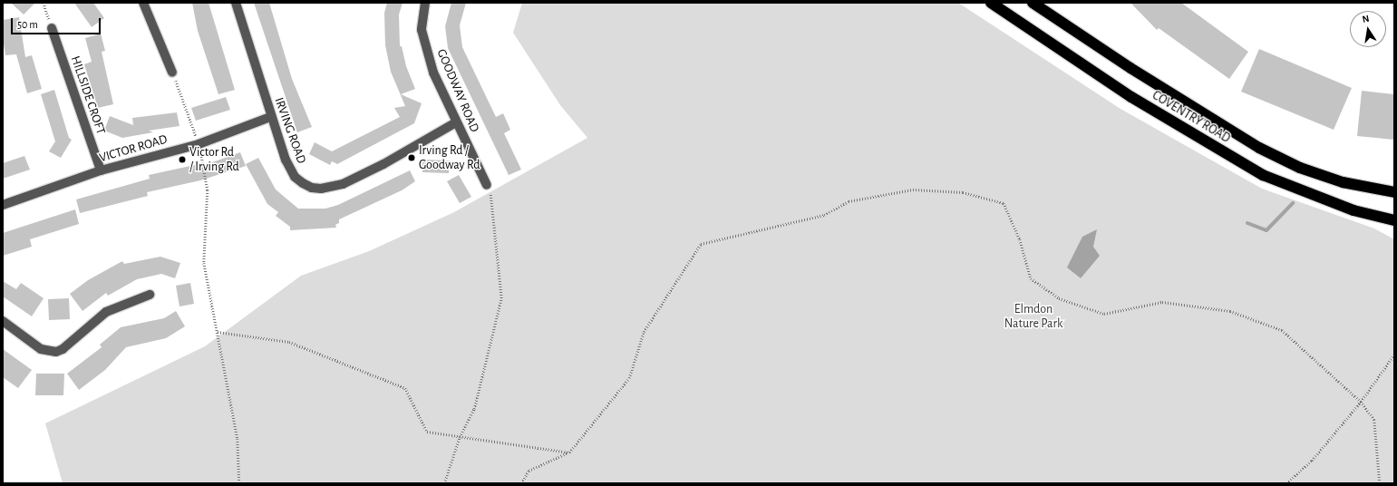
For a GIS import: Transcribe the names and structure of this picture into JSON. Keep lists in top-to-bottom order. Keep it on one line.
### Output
{"streets":{"highway":["COVENTRY ROAD"],"street":["GOODWAY ROAD","HILLSIDE CROFT","IRVING ROAD","VICTOR ROAD"]},"crossings":[["GOODWAY ROAD","IRVING ROAD"],["HILLSIDE CROFT","VICTOR ROAD"],["IRVING ROAD","VICTOR ROAD"]],"parks":["Elmdon Nature Park"],"places":["Irving Rd / Goodway Rd","Victor Rd / Irving Rd"],"scale_bar":"50 m","north":"top"}
